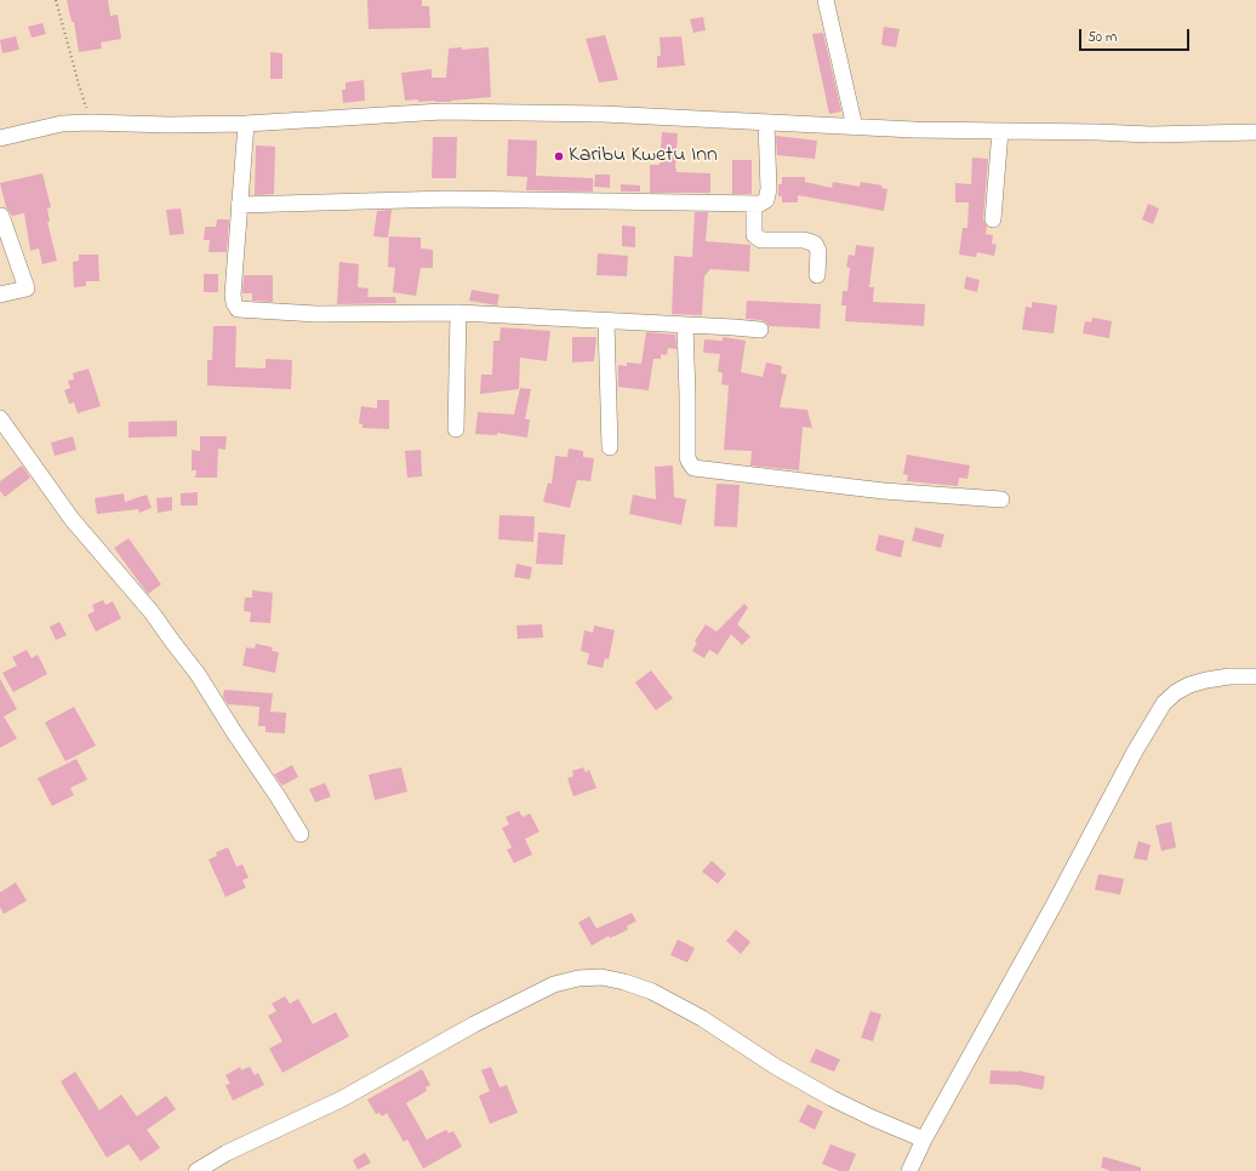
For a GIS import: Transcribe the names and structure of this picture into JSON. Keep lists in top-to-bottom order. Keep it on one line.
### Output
{"places":["Karibu Kwetu Inn"],"scale_bar":"50 m"}
